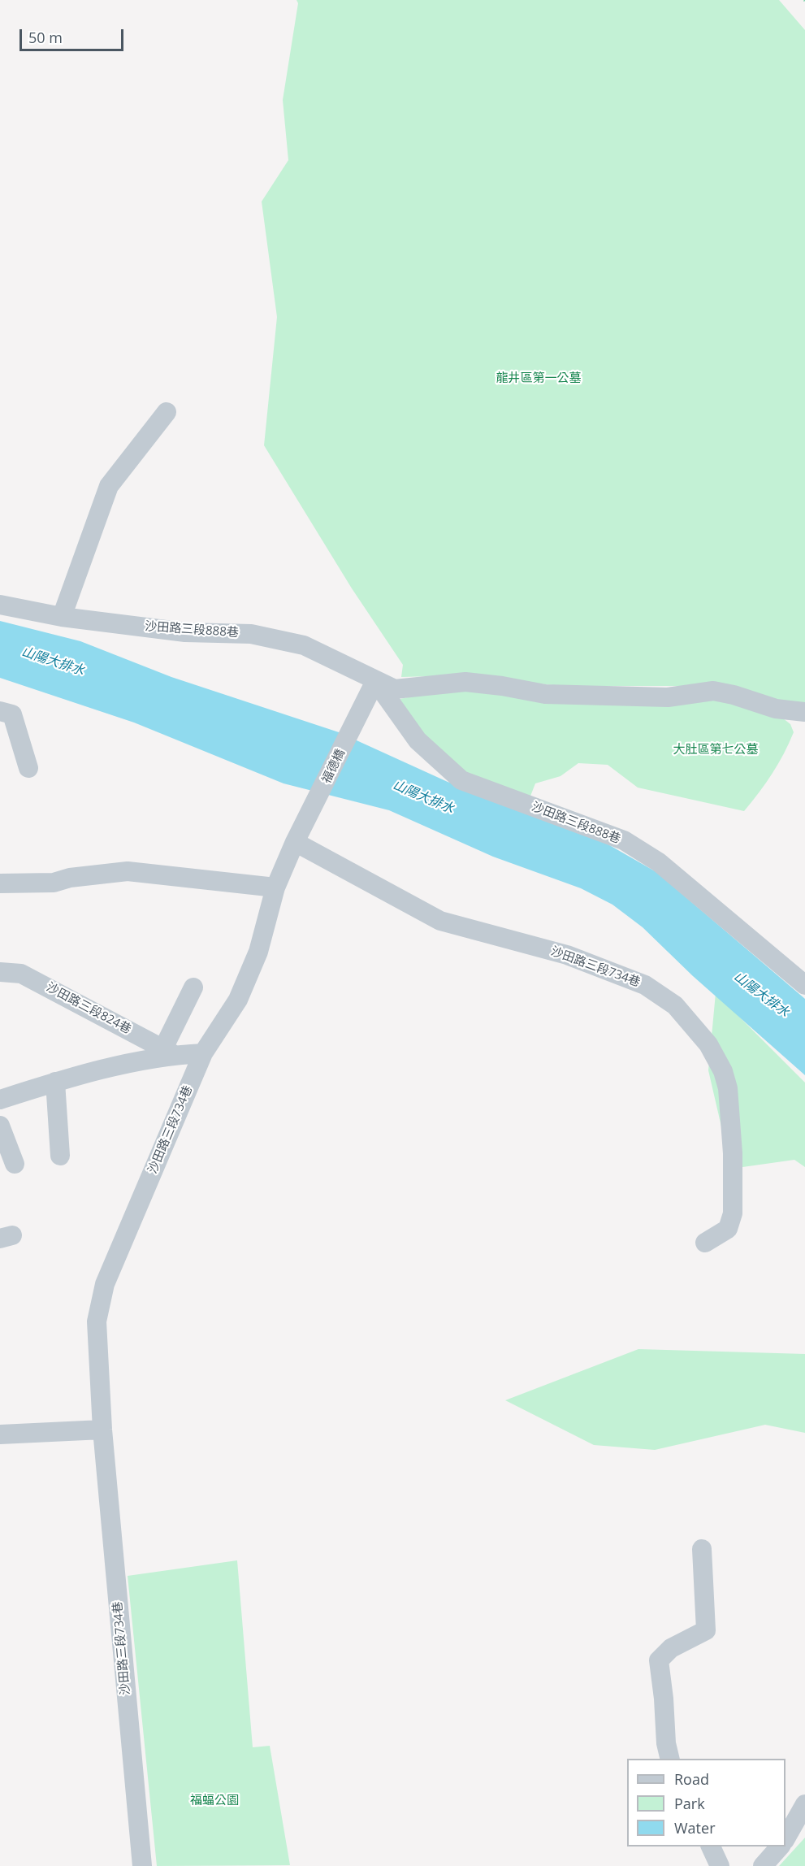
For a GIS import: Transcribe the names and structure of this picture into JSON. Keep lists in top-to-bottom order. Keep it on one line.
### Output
{"streets":{"street":["沙田路三段888巷","福德橋","沙田路三段734巷","沙田路三段824巷"]},"crossings":[["沙田路三段888巷","福德橋"],["福德橋","沙田路三段734巷"]],"water":["山陽大排水"],"parks":["龍井區第一公墓","大肚區第七公墓","福蝠公園"],"legend":["Road","Park","Water"],"scale_bar":"50 m"}
